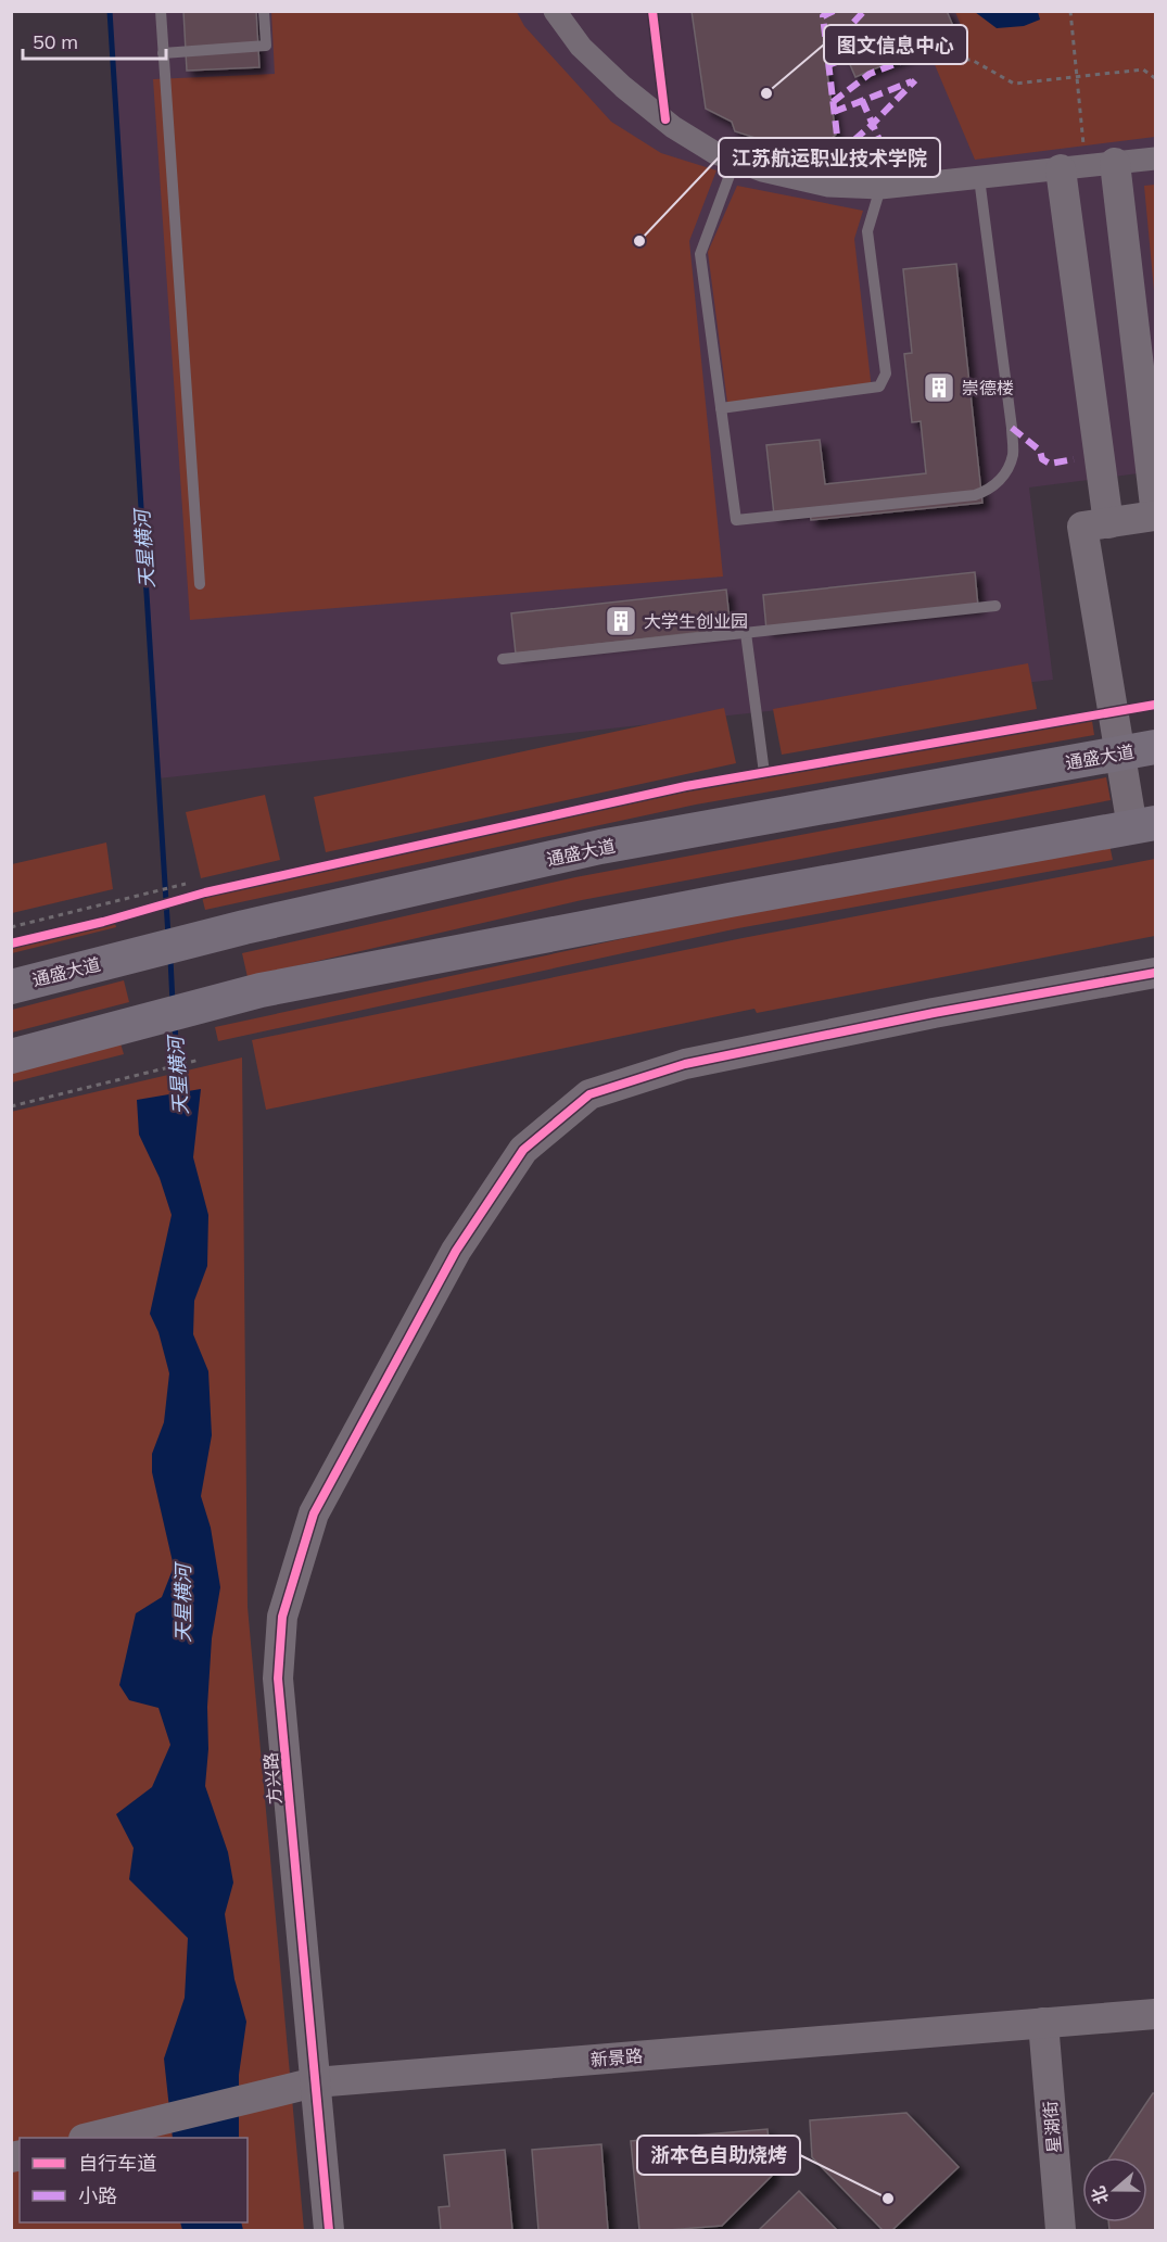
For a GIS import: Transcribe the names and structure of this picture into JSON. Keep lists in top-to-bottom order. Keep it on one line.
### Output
{"streets":{"main road":["通盛大道"],"street":["方兴路","新景路","星湖街"]},"crossings":[["方兴路","新景路"],["新景路","星湖街"]],"water":["天星横河"],"places":{"other":["图文信息中心","江苏航运职业技术学院","浙本色自助烧烤"],"building":["崇德楼","大学生创业园"]},"legend":["自行车道","小路"],"scale_bar":"50 m","north":"left"}
